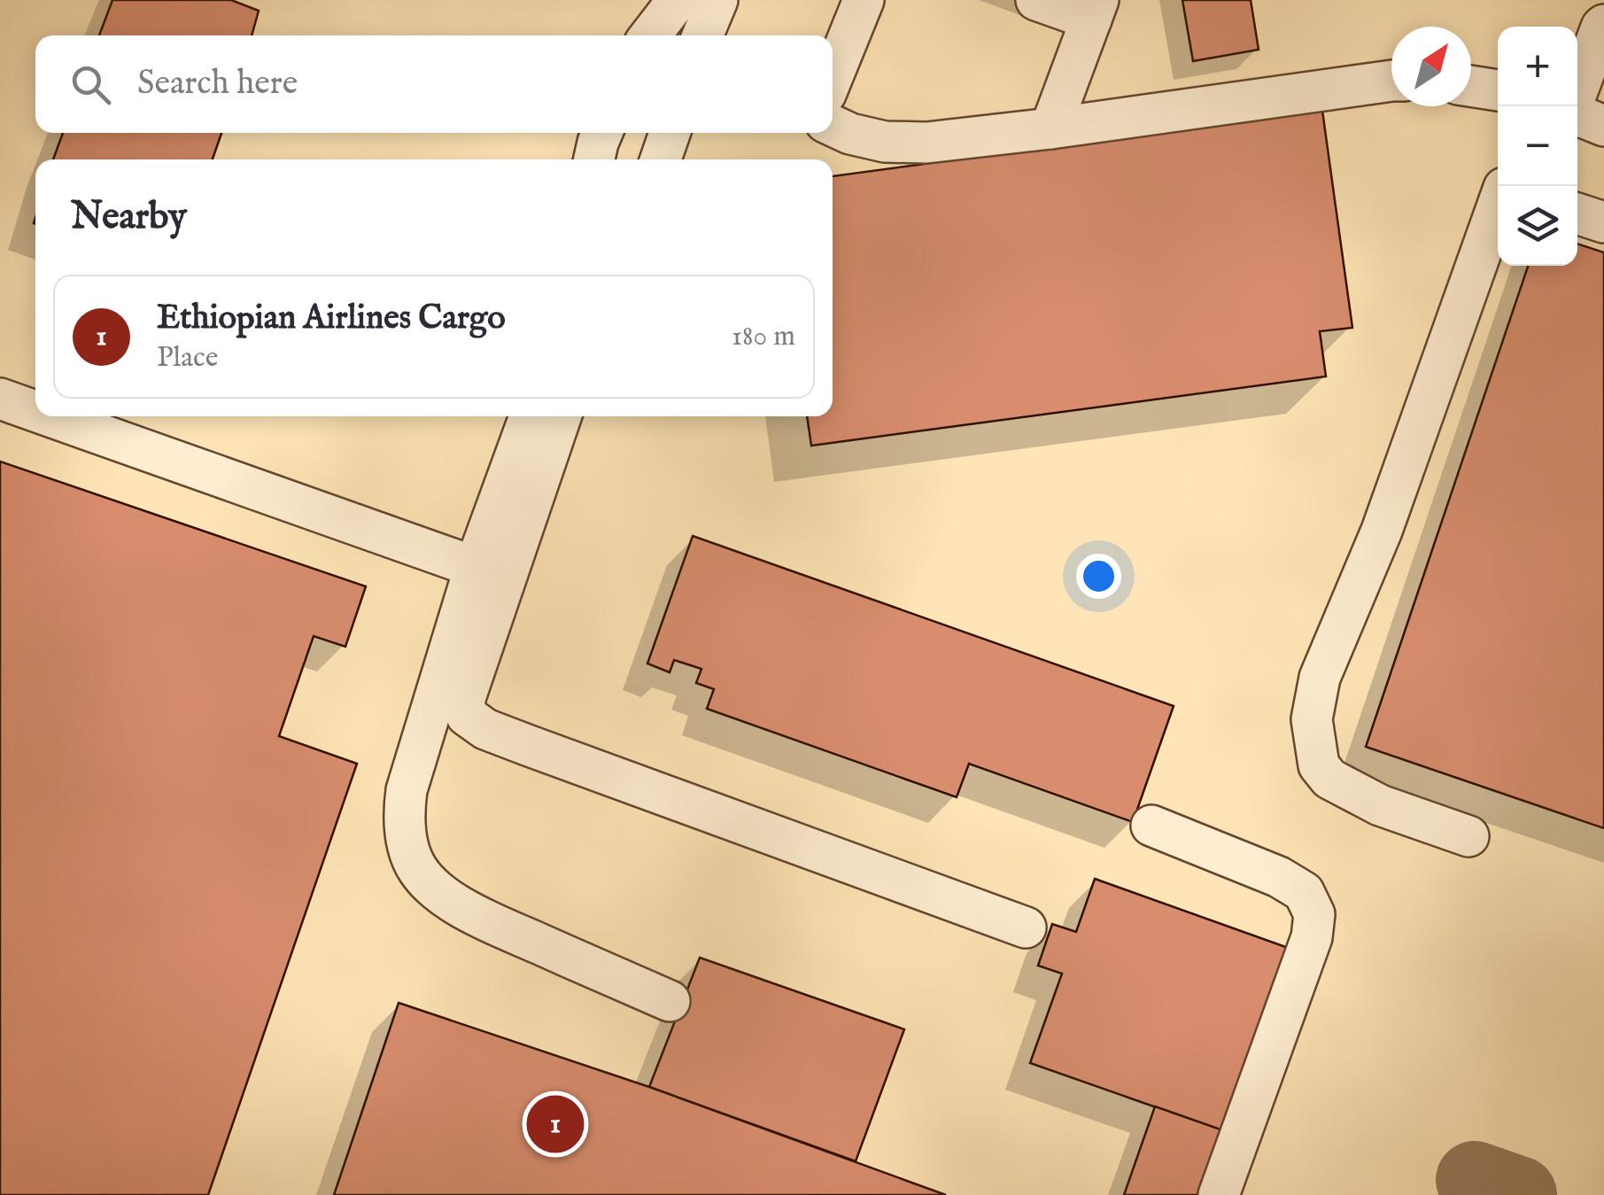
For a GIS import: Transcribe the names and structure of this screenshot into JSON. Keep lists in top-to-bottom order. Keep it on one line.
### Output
{"north":"top right","page":{"map_buttons":["+","−"],"search":"Search here","heading":"Nearby","list":[{"mark":"1","name":"Ethiopian Airlines Cargo","note":"Place","value":"180 m"}],"pins":"1"}}
